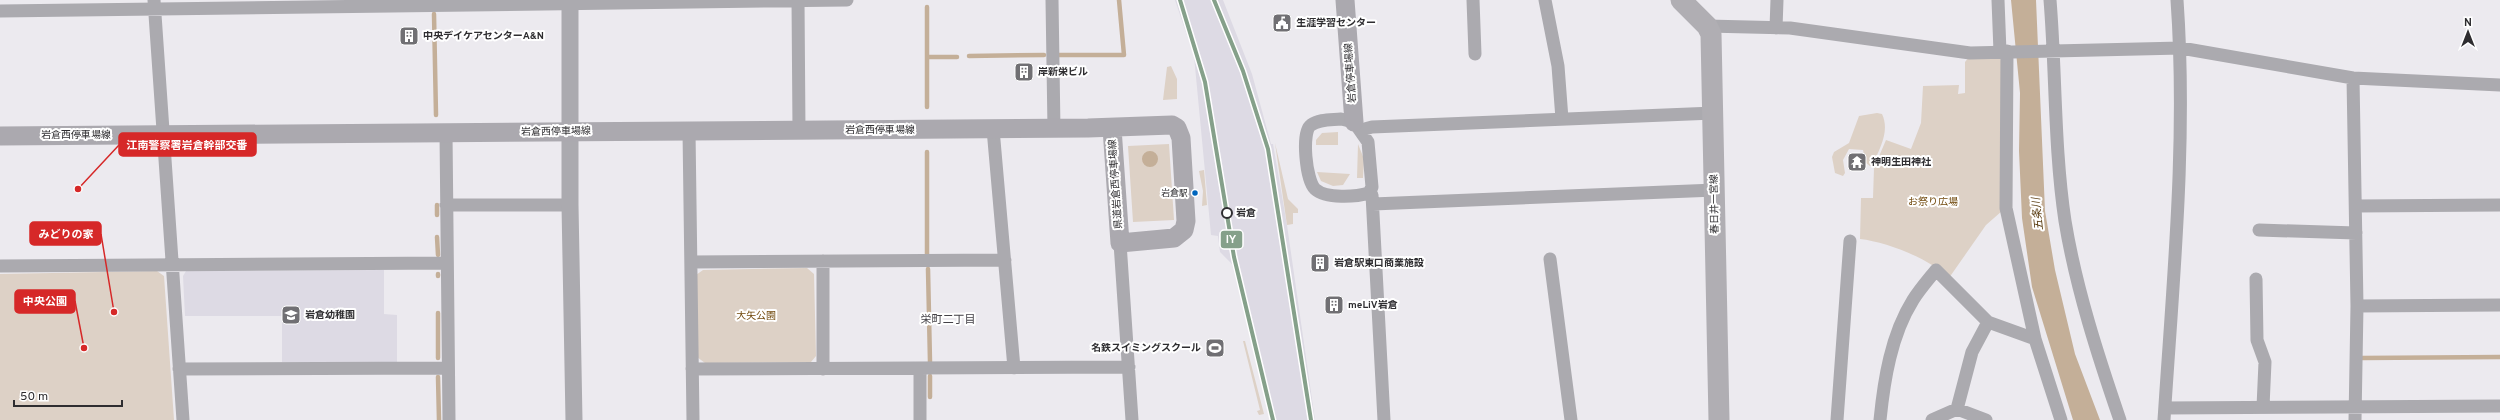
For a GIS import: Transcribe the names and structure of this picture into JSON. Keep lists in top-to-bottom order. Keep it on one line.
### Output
{"streets":{"main road":["岩倉停車場線","岩倉西停車場線","県道岩倉西停車場線","春日井一宮線"]},"crossings":[["岩倉西停車場線","県道岩倉西停車場線"]],"districts":["栄町二丁目"],"water":["五条川"],"parks":["お祭り広場","大矢公園"],"places":{"public building":["生涯学習センター"],"building":["中央デイケアセンターA&N","岸新栄ビル","岩倉駅東口商業施設","meLiV岩倉"],"temple":["神明生田神社"],"other":["江南警察署岩倉幹部交番","岩倉駅","岩倉","みどりの家","中央公園"],"school or university":["岩倉幼稚園"],"sports":["名鉄スイミングスクール"]},"lines":["transit line IY"],"scale_bar":"50 m","north":"top"}
